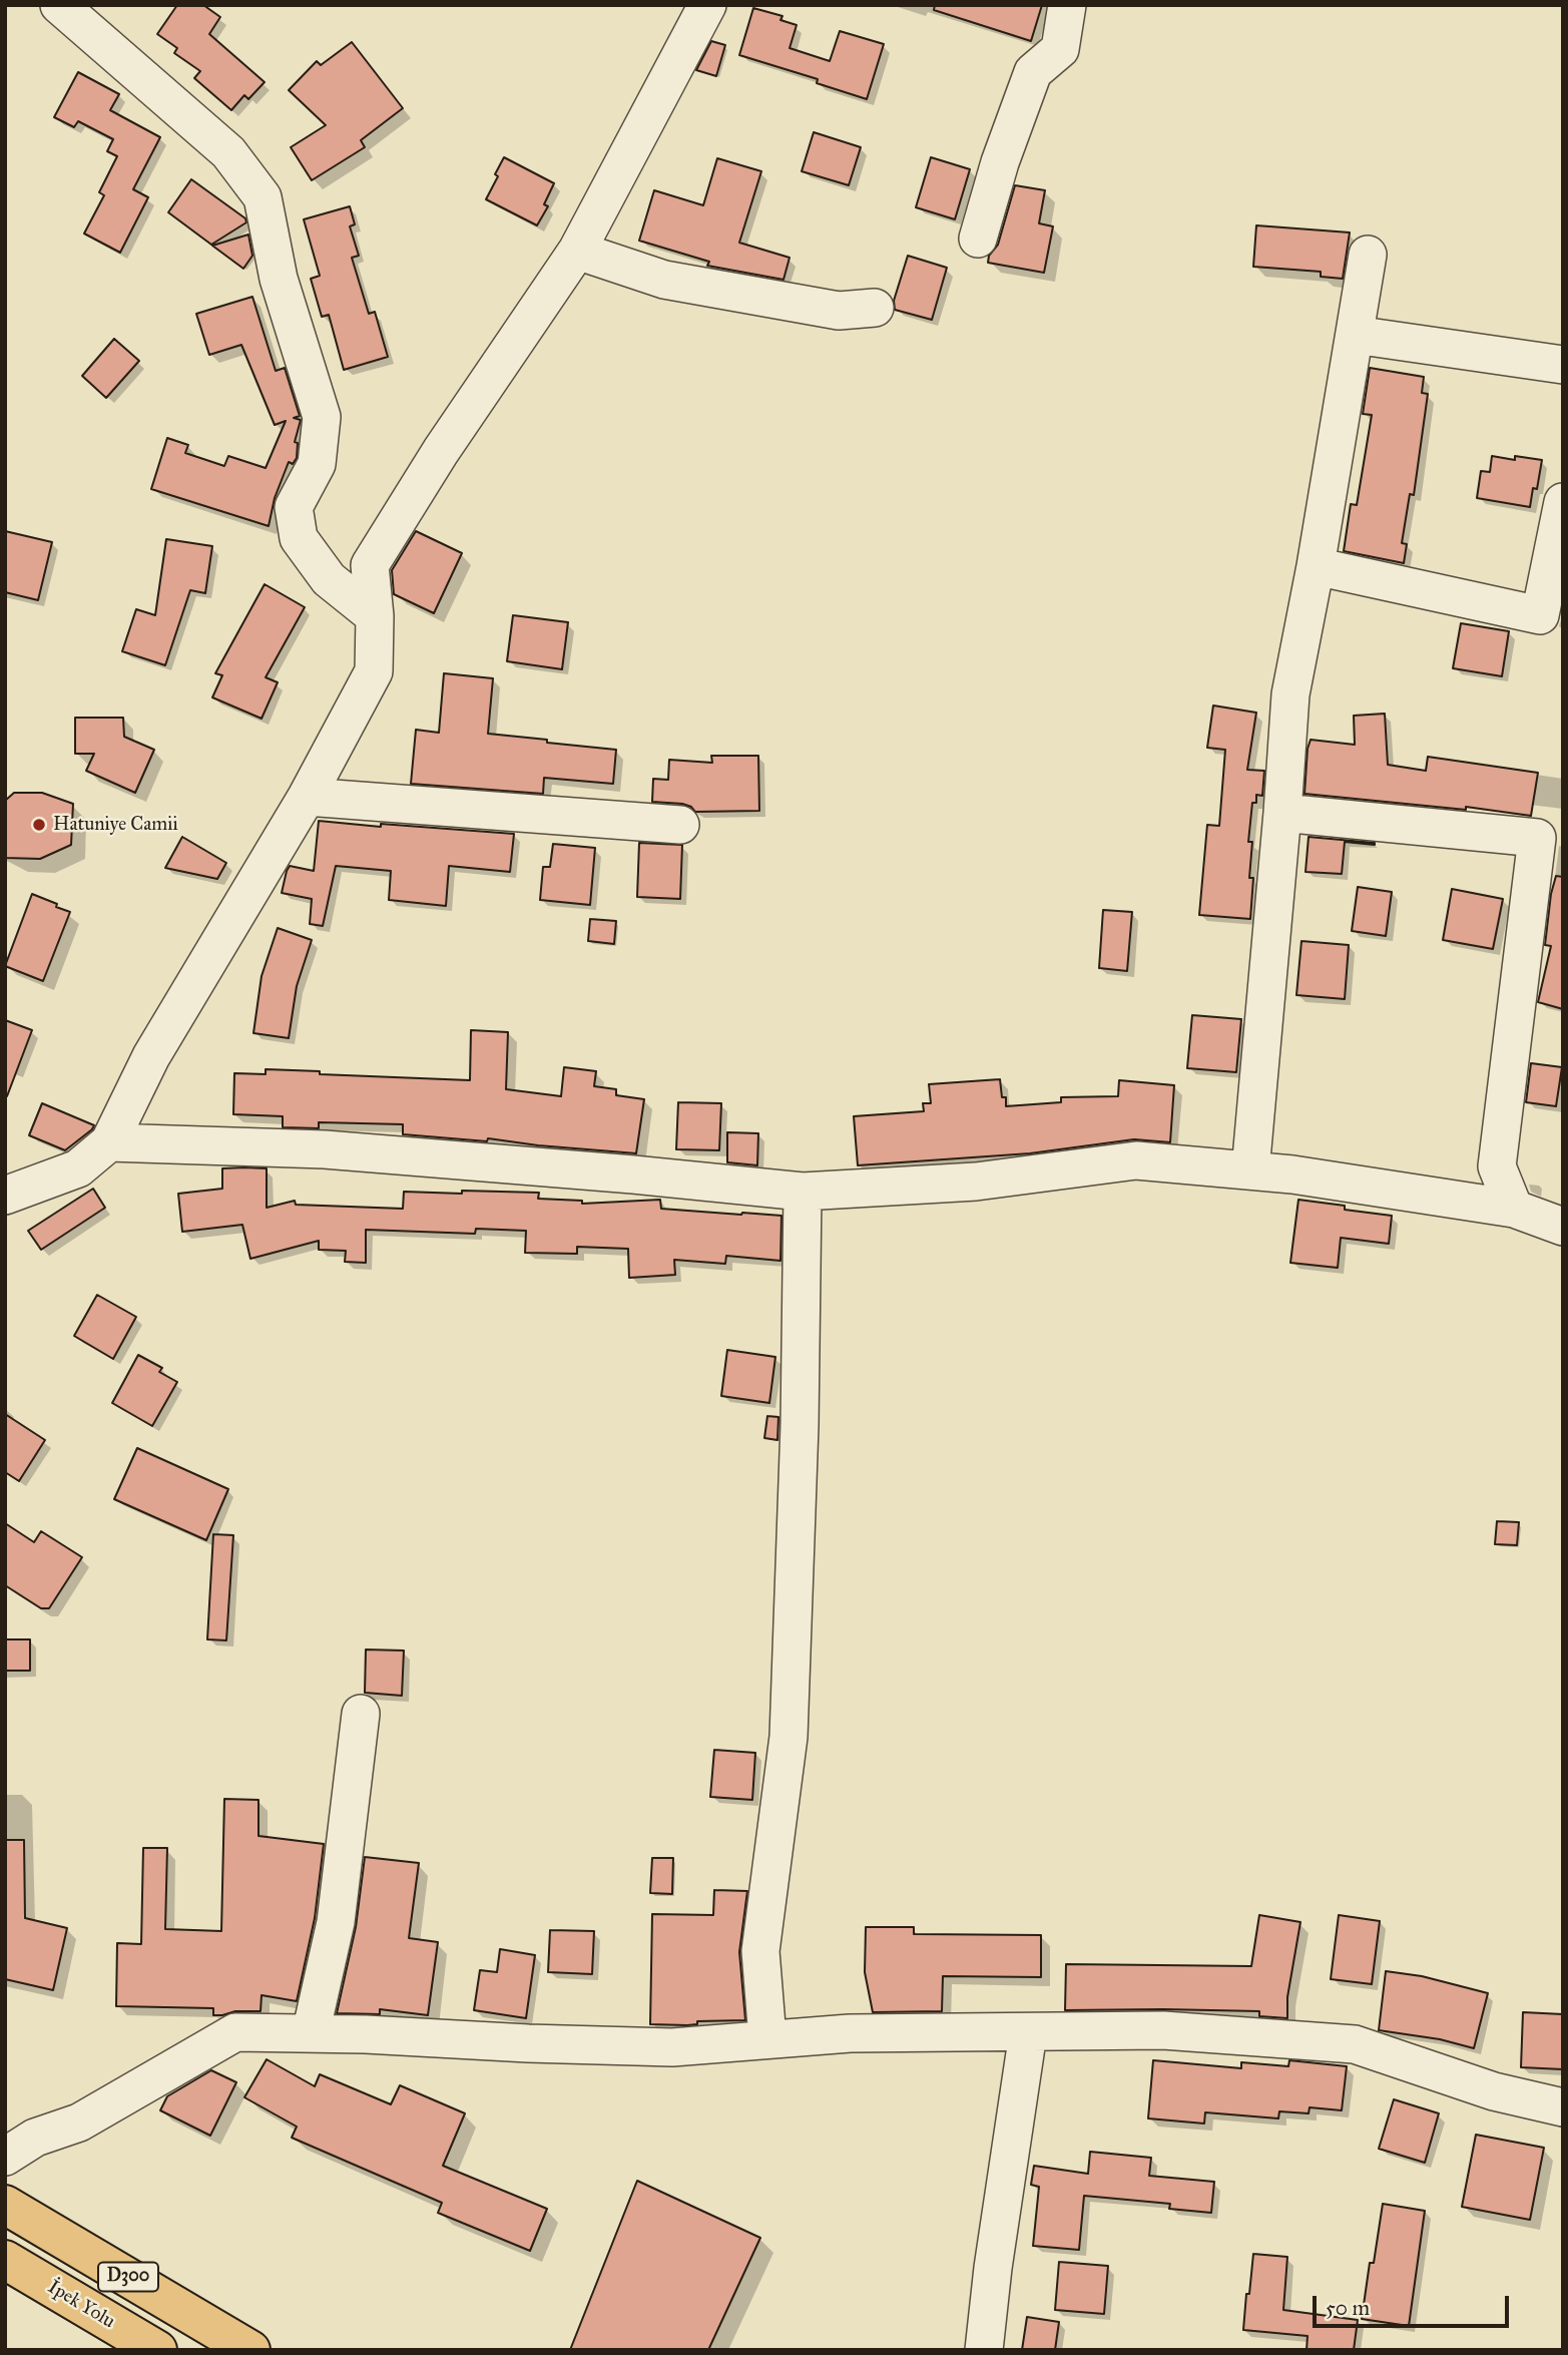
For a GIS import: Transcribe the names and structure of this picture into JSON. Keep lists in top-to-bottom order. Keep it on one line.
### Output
{"streets":{"highway":["D300","İpek Yolu"]},"places":["Hatuniye Camii"],"scale_bar":"50 m"}
